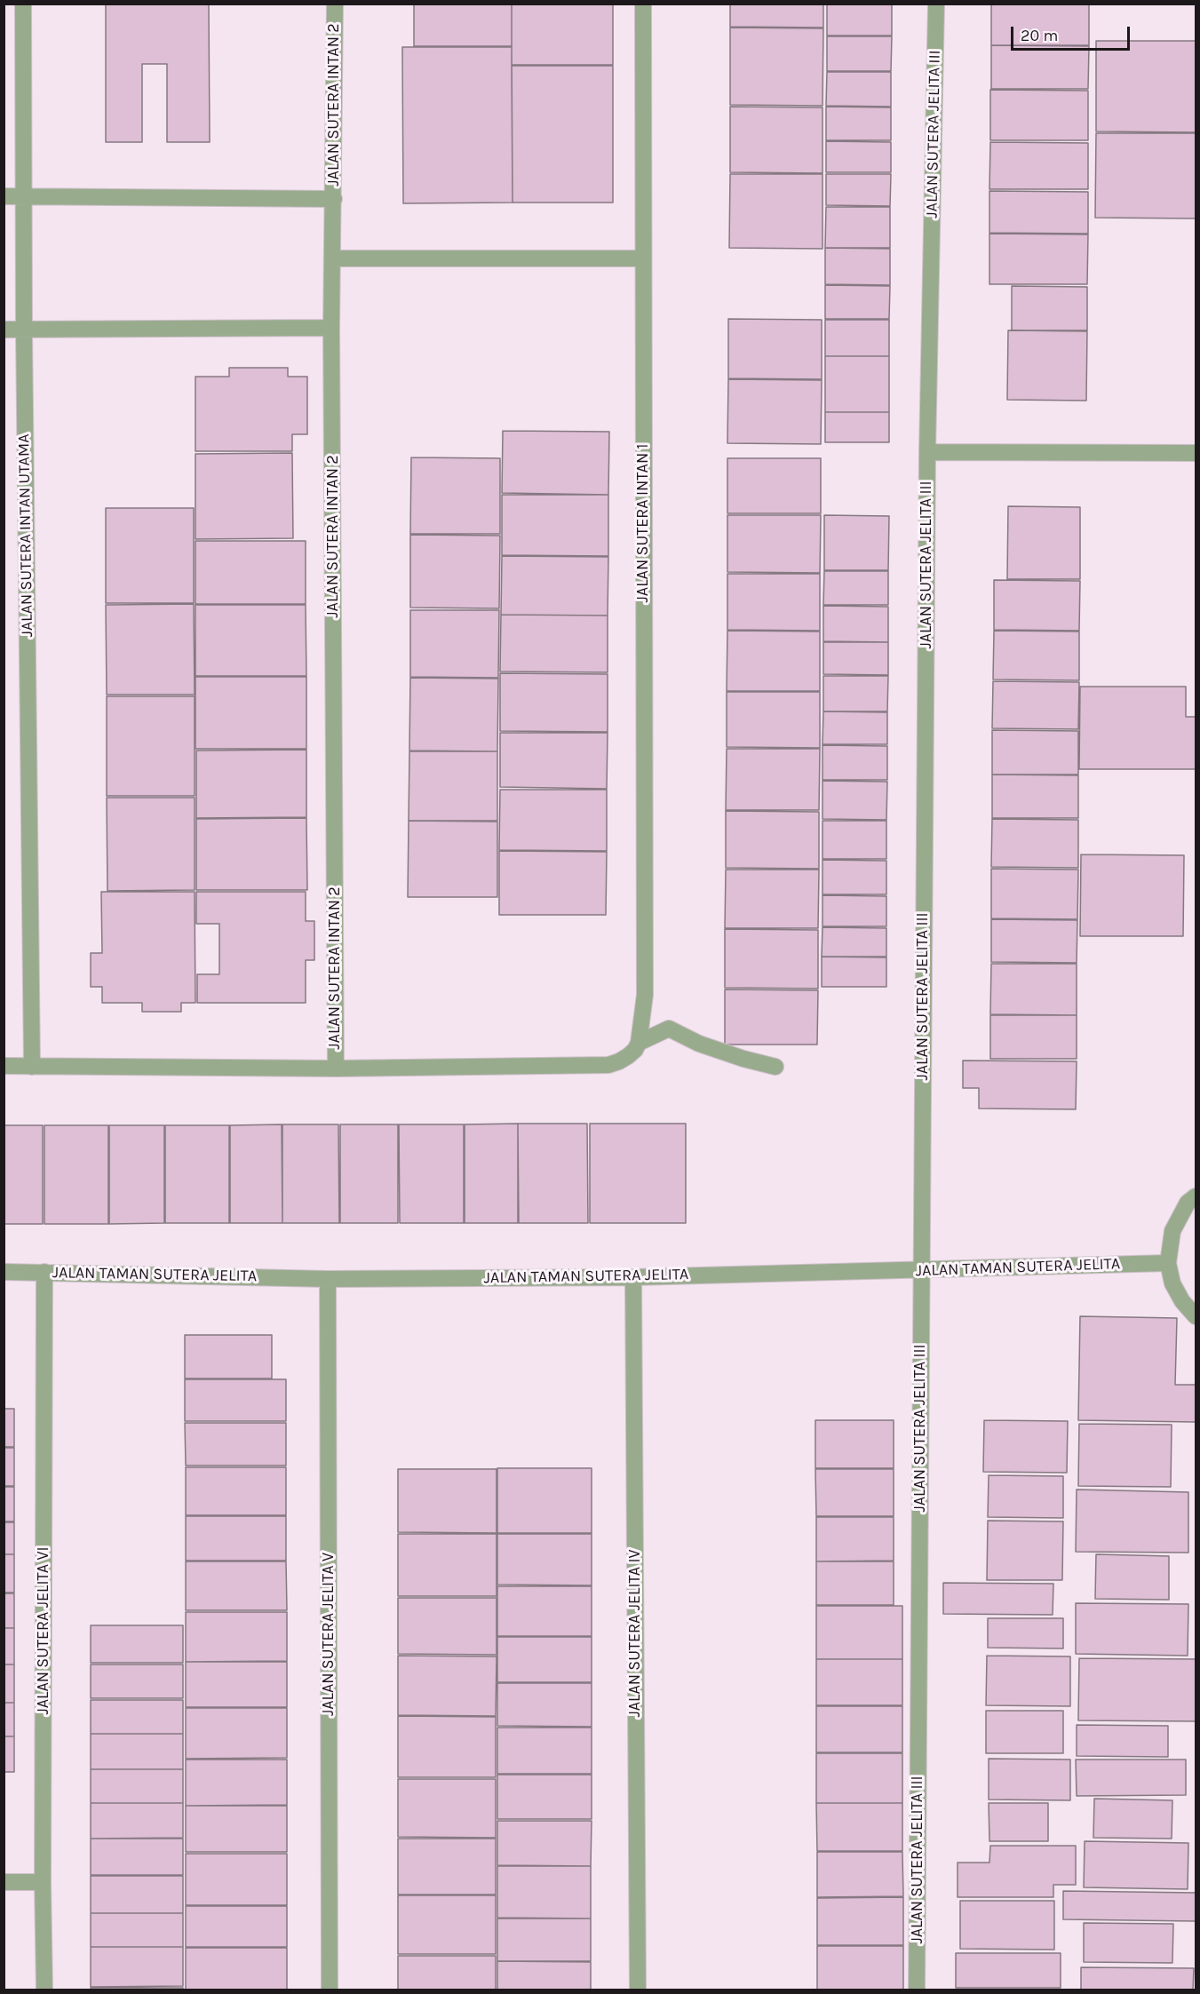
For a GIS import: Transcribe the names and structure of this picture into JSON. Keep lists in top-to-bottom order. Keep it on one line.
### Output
{"streets":{"street":["JALAN SUTERA INTAN 2","JALAN SUTERA JELITA III","JALAN SUTERA INTAN 1","JALAN SUTERA INTAN UTAMA","JALAN TAMAN SUTERA JELITA","JALAN SUTERA JELITA VI","JALAN SUTERA JELITA IV","JALAN SUTERA JELITA V"]},"crossings":[["JALAN SUTERA JELITA III","JALAN TAMAN SUTERA JELITA"],["JALAN TAMAN SUTERA JELITA","JALAN SUTERA JELITA VI"],["JALAN TAMAN SUTERA JELITA","JALAN SUTERA JELITA IV"],["JALAN TAMAN SUTERA JELITA","JALAN SUTERA JELITA V"]],"scale_bar":"20 m"}
